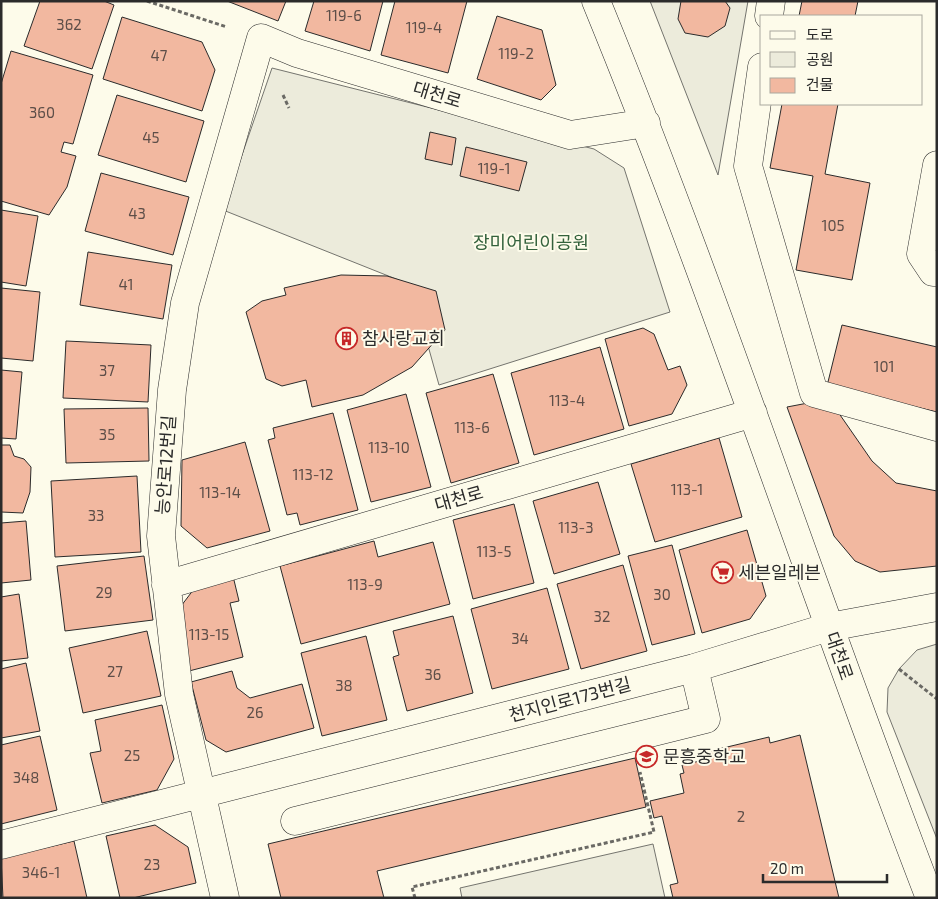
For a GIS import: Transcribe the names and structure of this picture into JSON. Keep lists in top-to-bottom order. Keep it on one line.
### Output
{"streets":{"street":["대천로","능안로12번길","천지인로173번길"]},"crossings":[["대천로","능안로12번길"],["대천로","천지인로173번길"],["능안로12번길","천지인로173번길"]],"parks":["장미어린이공원"],"places":{"building":["참사랑교회"],"supermarket":["세븐일레븐"],"school or university":["문흥중학교"]},"house_numbers":["119-6","362","119-4","119-2","47","360","45","119-1","43","105","41","101","37","113-4","113-6","35","113-10","113-12","113-1","113-14","33","113-3","113-5","113-9","29","30","32","113-15","34","27","36","38","26","25","348","2","23","346-1"],"legend":["도로","공원","건물"],"scale_bar":"20 m"}
